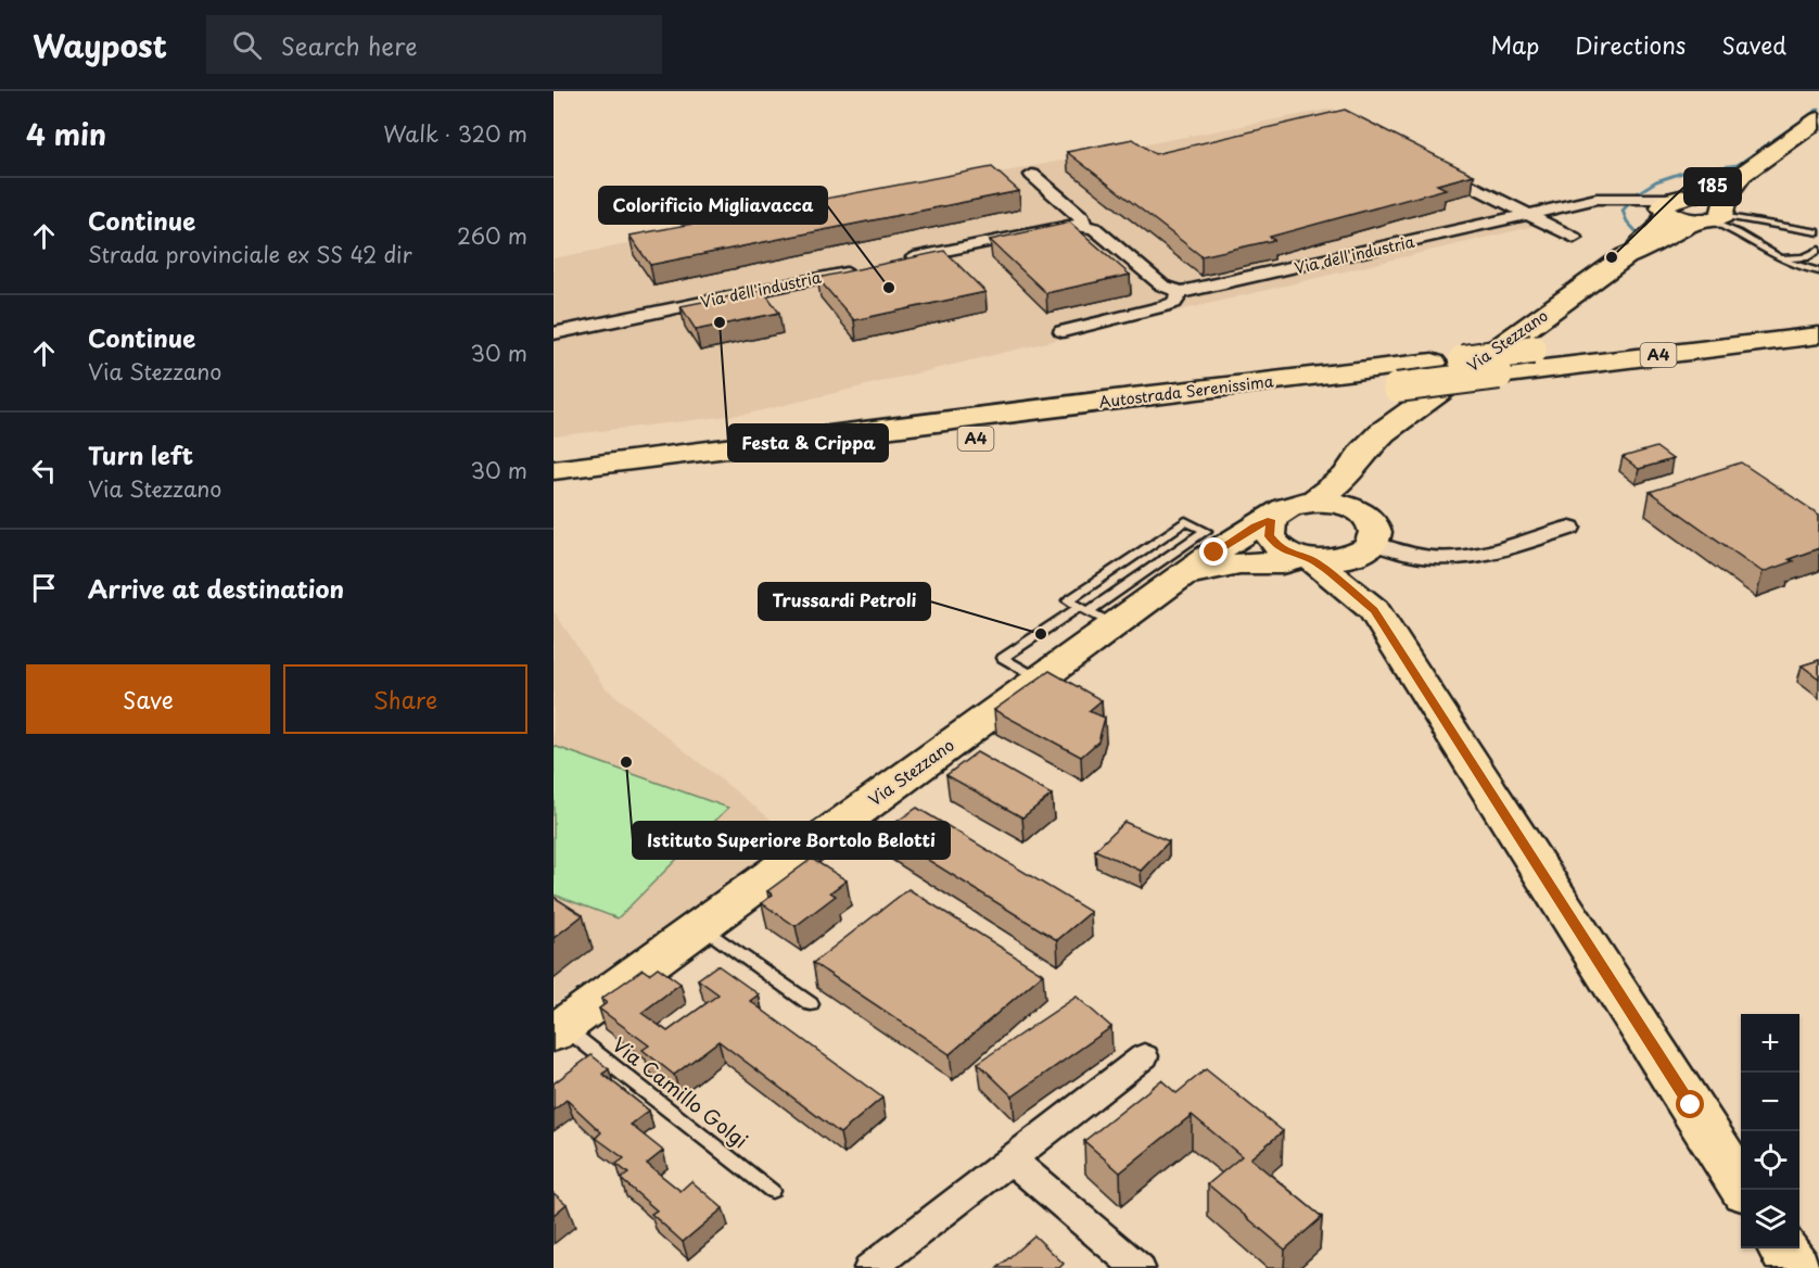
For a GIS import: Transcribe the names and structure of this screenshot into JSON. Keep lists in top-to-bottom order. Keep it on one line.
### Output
{"streets":{"main road":["Via Stezzano","A4","Autostrada Serenissima"],"street":["Via dell'industria"],"lane":["Via Camillo Golgi"]},"crossings":[["Via dell'industria","Via Stezzano"],["Via Stezzano","Via Camillo Golgi"]],"places":["185","Colorificio Migliavacca","Festa & Crippa","Trussardi Petroli","Istituto Superiore Bortolo Belotti"],"page":{"header":"Waypost","search":"Search here","nav":["Map","Directions","Saved"],"heading":["4 min","Walk · 320 m"],"list":[["Continue","Strada provinciale ex SS 42 dir","260 m"],["Continue","Via Stezzano","30 m"],["Turn left","Via Stezzano","30 m"],"Arrive at destination"],"buttons":["Save","Share"],"map_buttons":["+","−"]}}
